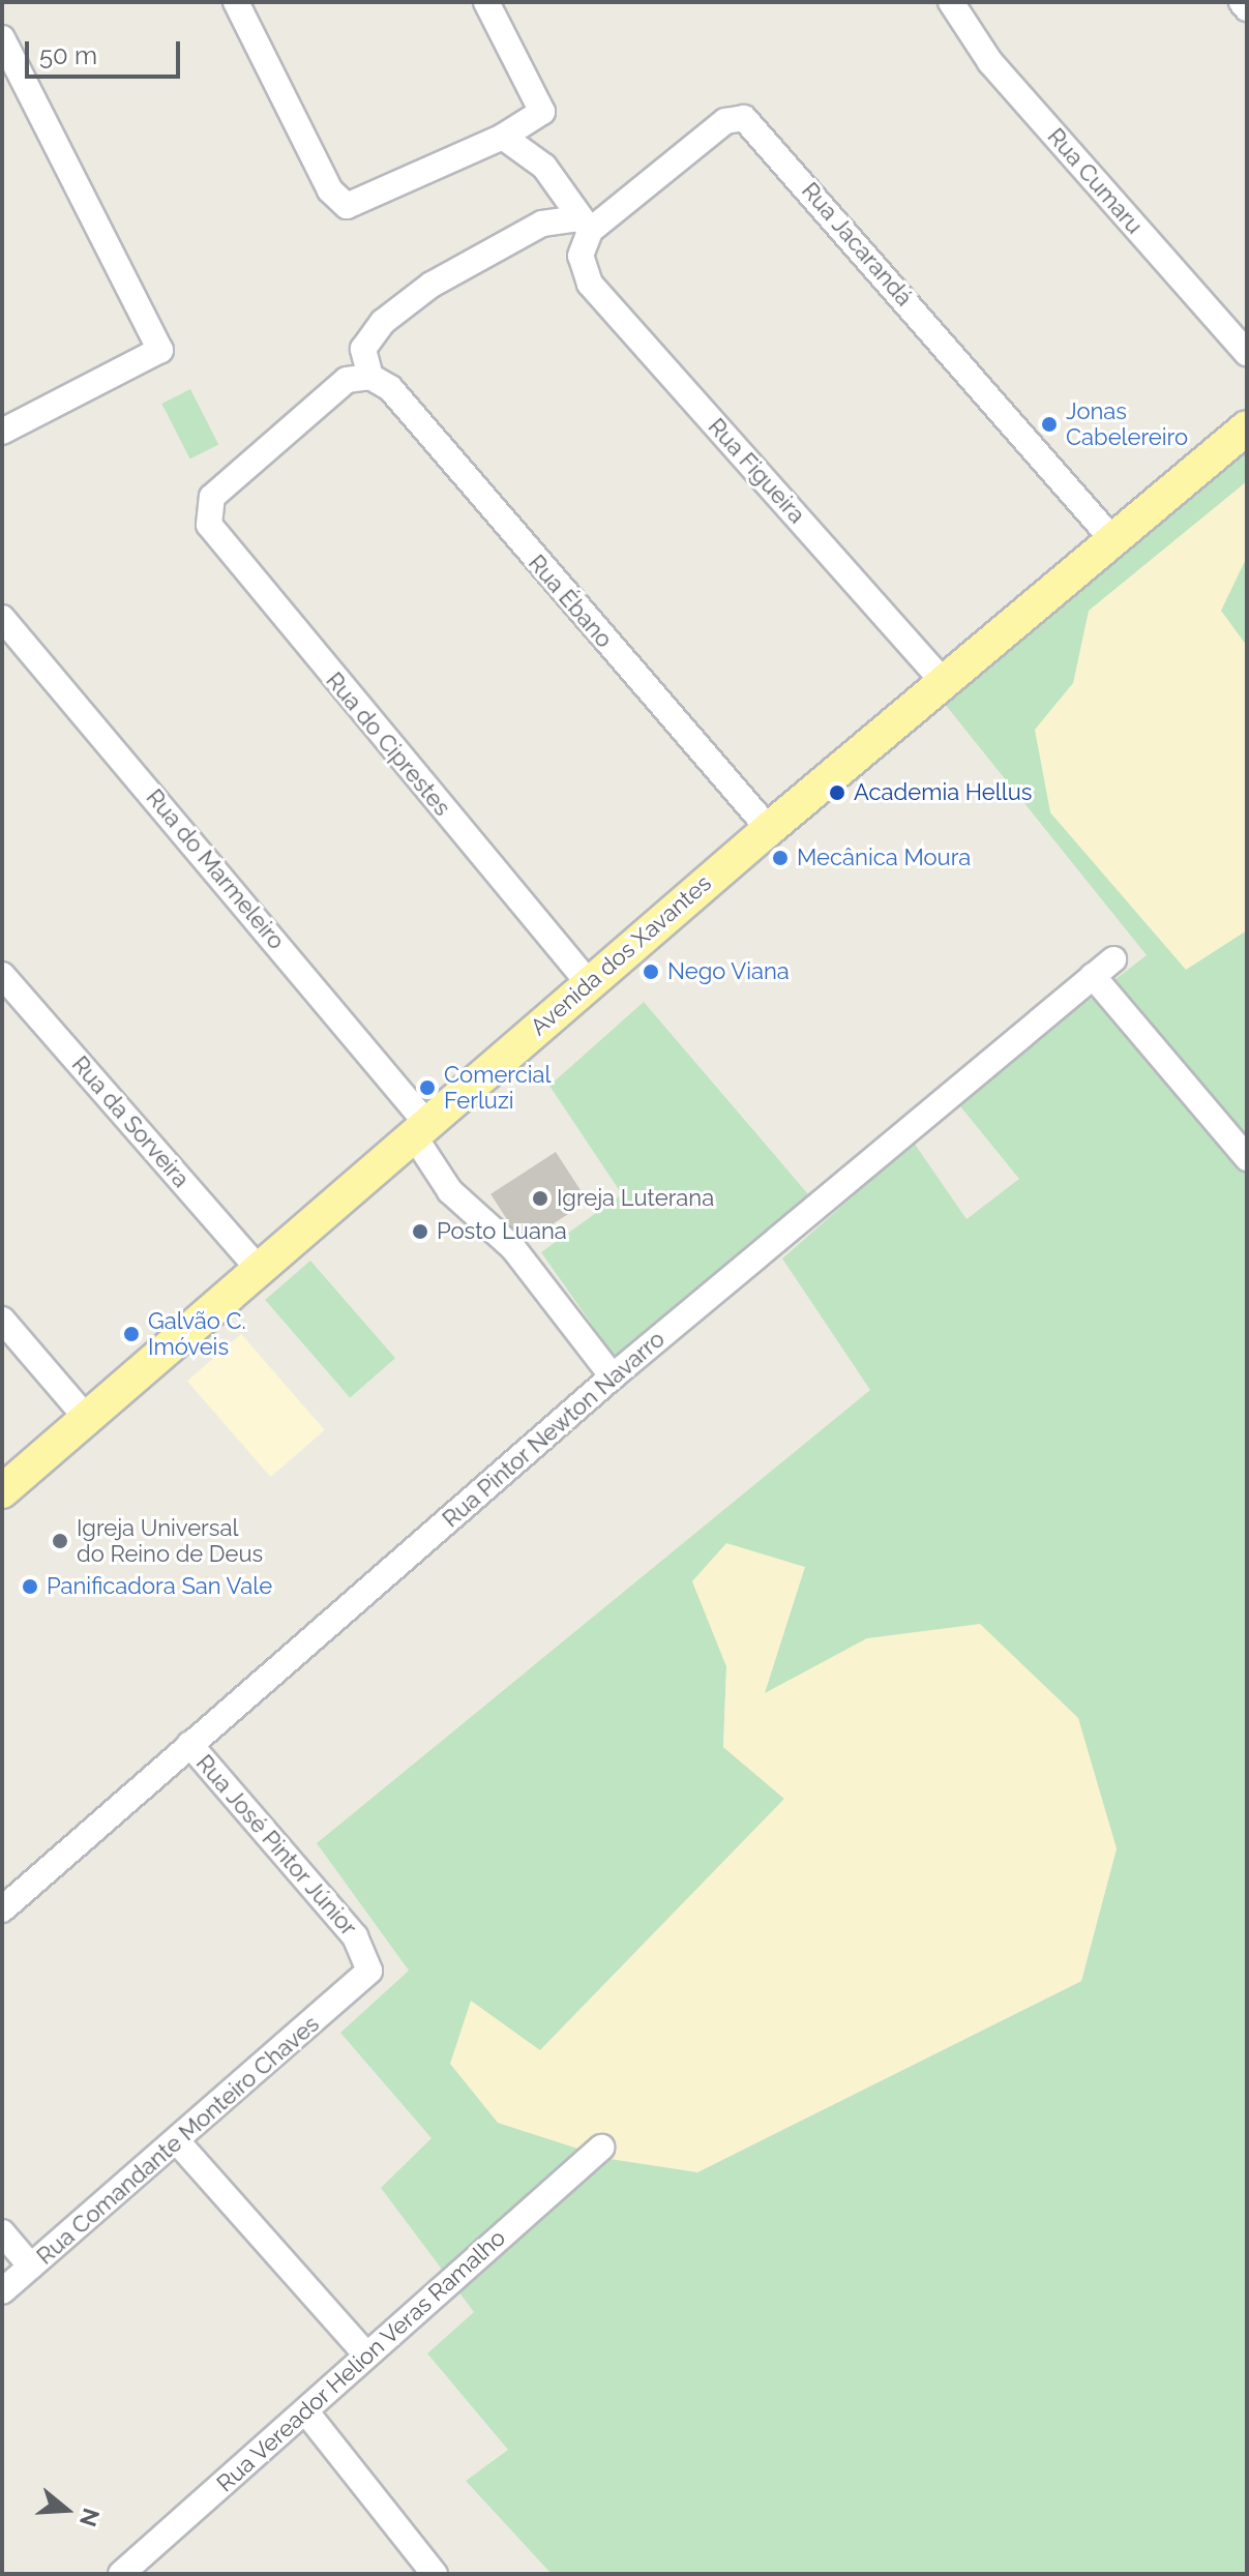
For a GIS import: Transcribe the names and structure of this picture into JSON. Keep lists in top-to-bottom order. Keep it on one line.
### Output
{"streets":{"main road":["Avenida dos Xavantes"],"street":["Rua Cumaru","Rua Jacarandá","Rua Figueira","Rua Ébano","Rua do Ciprestes","Rua do Marmeleiro","Rua da Sorveira","Rua Pintor Newton Navarro","Rua José Pintor Júnior","Rua Comandante Monteiro Chaves","Rua Vereador Helion Veras Ramalho"]},"crossings":[["Rua Jacarandá","Rua Figueira"],["Rua Jacarandá","Avenida dos Xavantes"],["Rua Figueira","Avenida dos Xavantes"],["Rua Ébano","Rua do Ciprestes"],["Rua Ébano","Avenida dos Xavantes"],["Rua do Ciprestes","Avenida dos Xavantes"],["Rua do Marmeleiro","Avenida dos Xavantes"],["Rua do Marmeleiro","Rua Pintor Newton Navarro"],["Avenida dos Xavantes","Rua da Sorveira"],["Rua Pintor Newton Navarro","Rua José Pintor Júnior"],["Rua José Pintor Júnior","Rua Comandante Monteiro Chaves"]],"places":["Jonas Cabelereiro","Academia Hellus","Mecânica Moura","Nego Viana","Comercial Ferluzi","Igreja Luterana","Posto Luana","Galvão C. Imóveis","Igreja Universal do Reino de Deus","Panificadora San Vale"],"scale_bar":"50 m","north":"right"}
